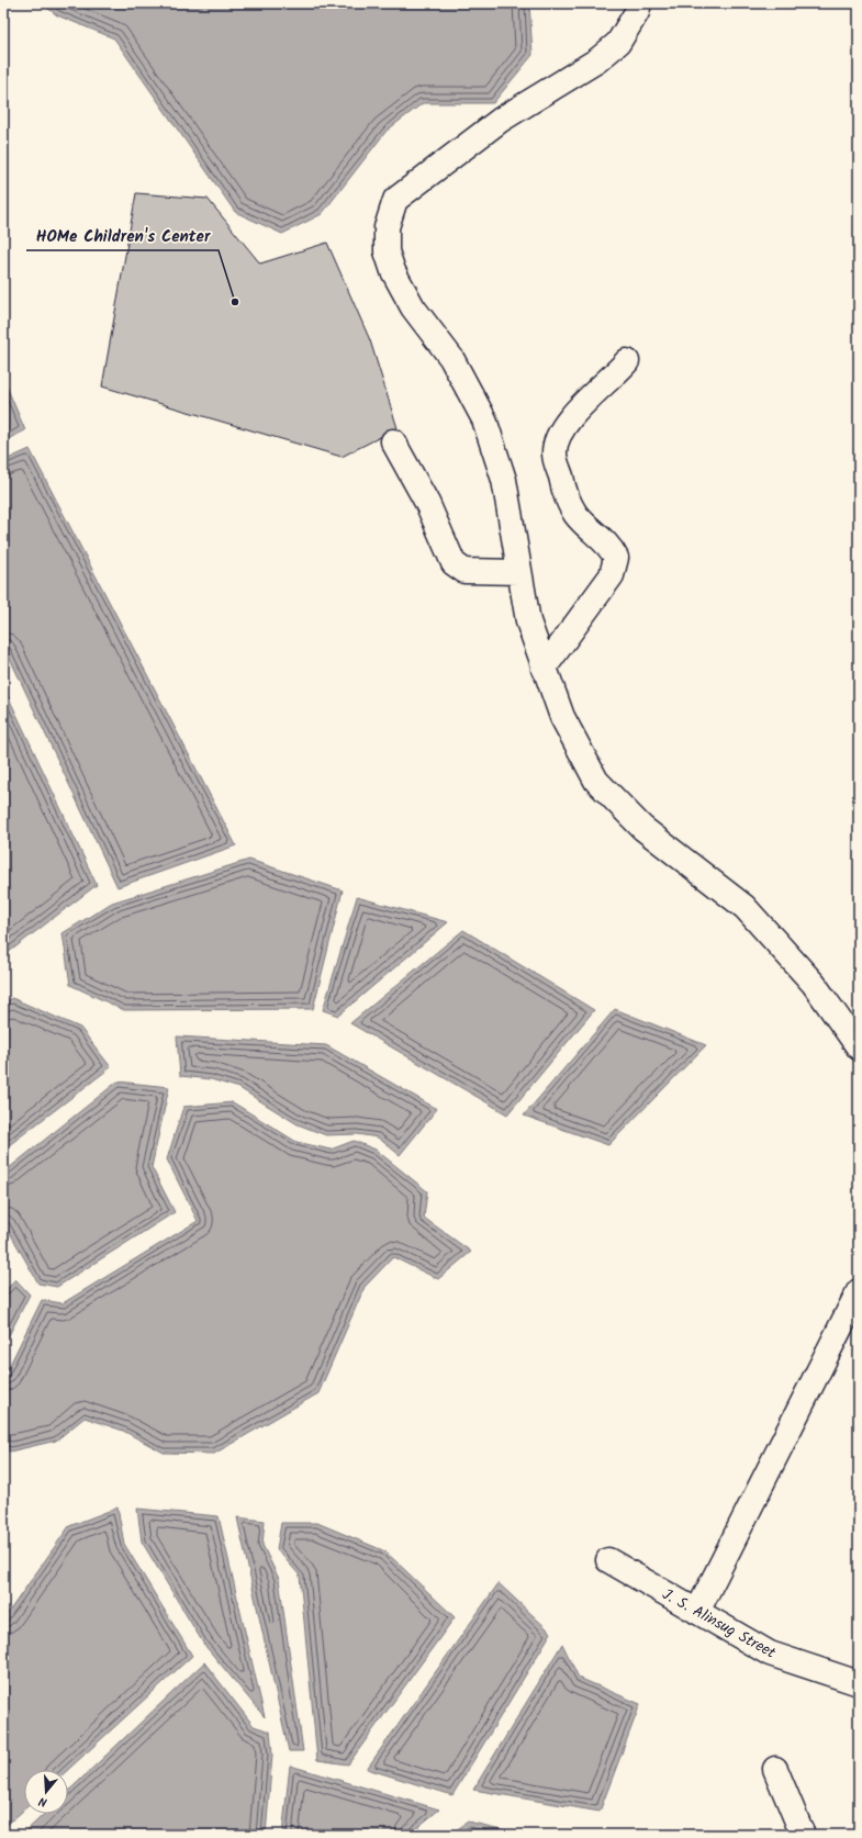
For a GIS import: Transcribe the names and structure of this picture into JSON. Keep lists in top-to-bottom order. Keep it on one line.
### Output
{"streets":{"street":["J. S. Alinsug Street"]},"places":["HOMe Children's Center"],"north":"bottom"}
